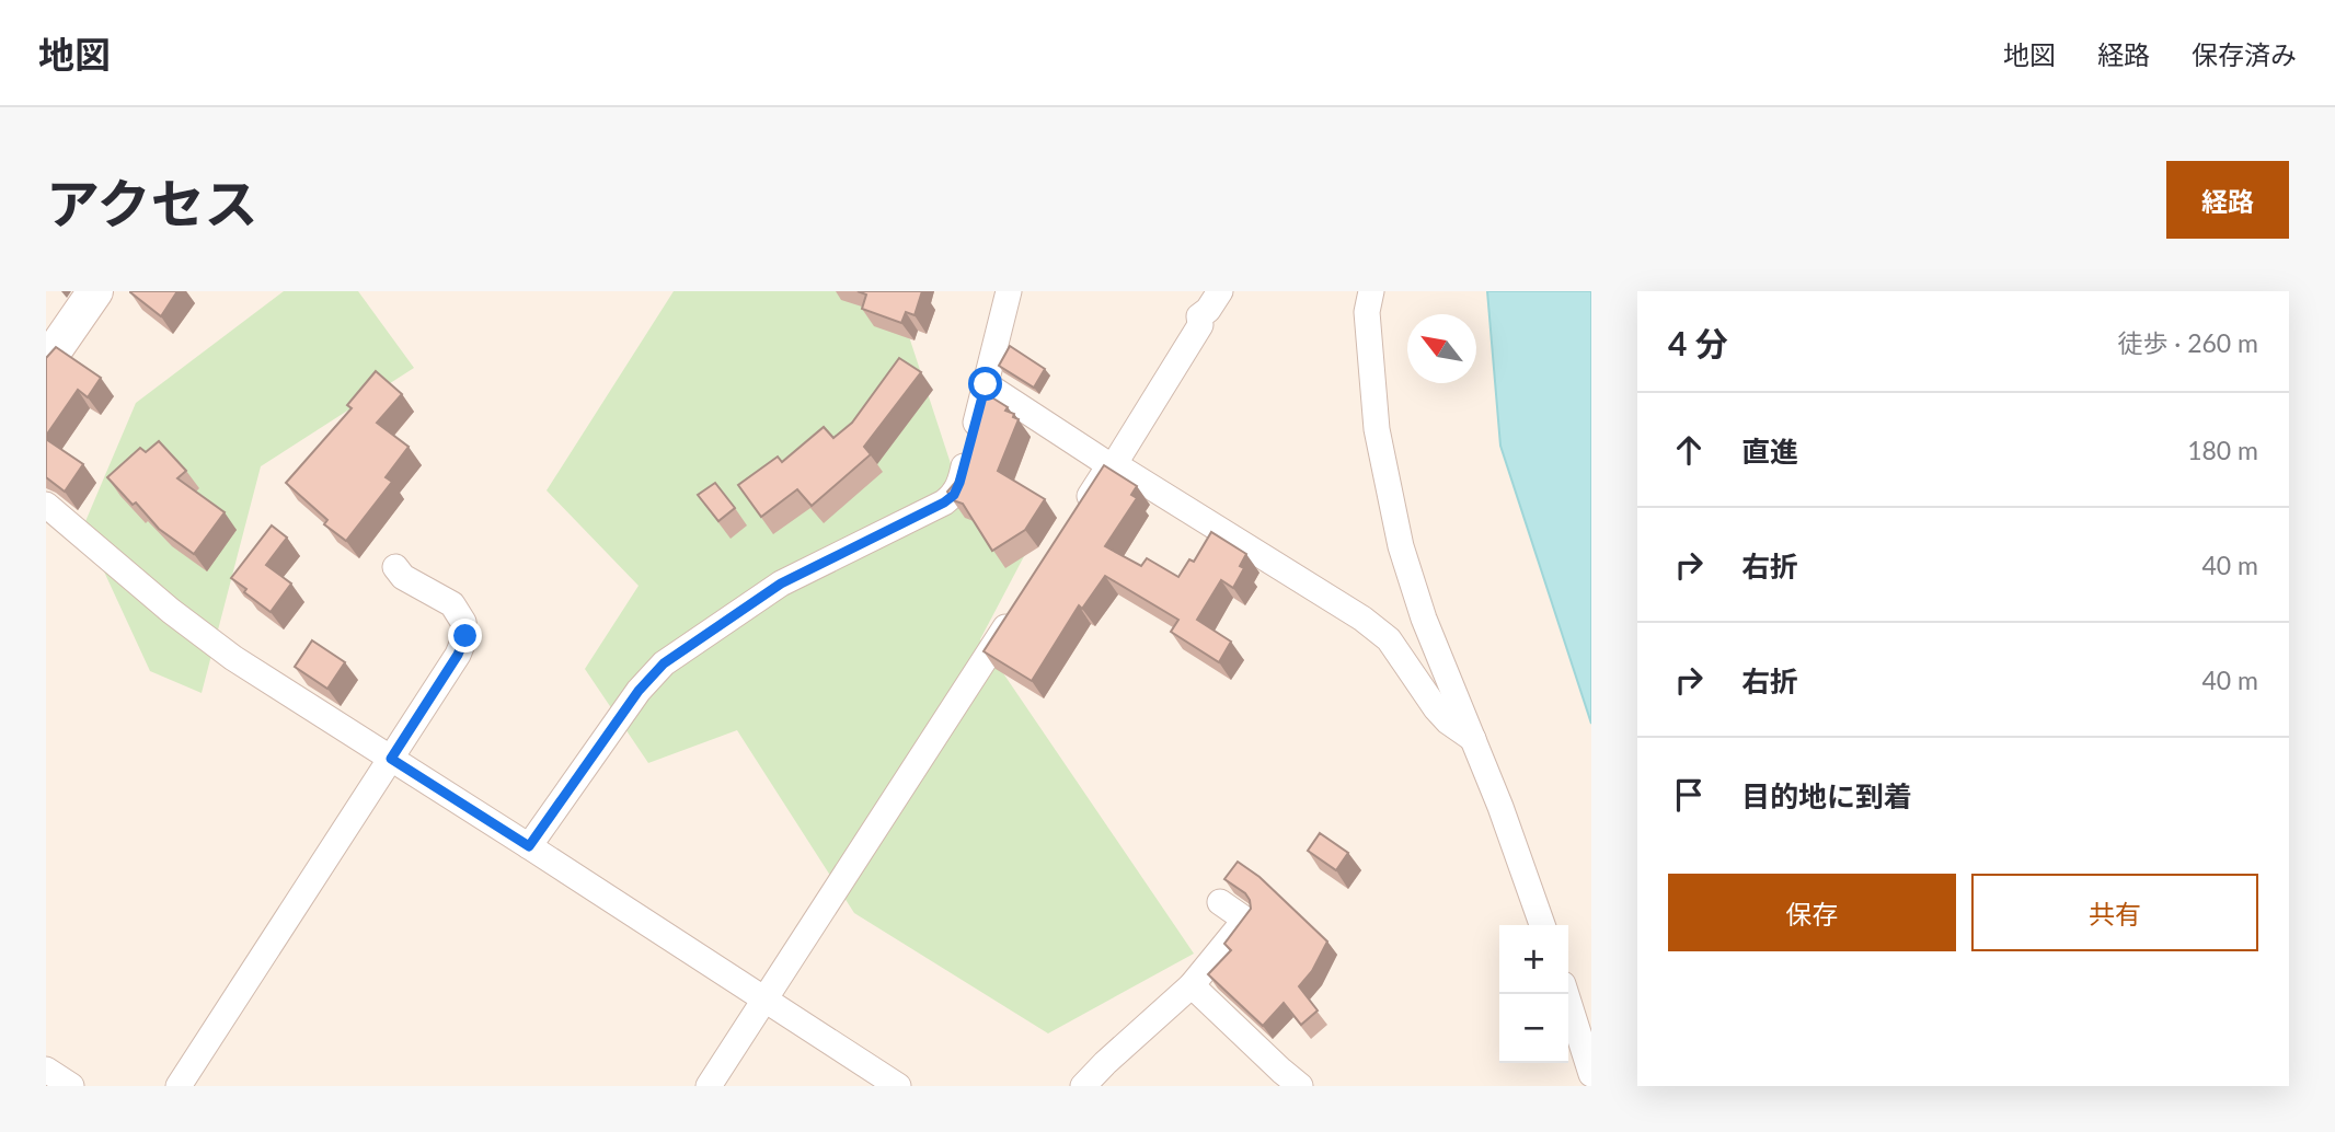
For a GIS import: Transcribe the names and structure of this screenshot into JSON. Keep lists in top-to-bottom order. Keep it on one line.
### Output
{"north":"top left","page":{"header":"地図","nav":["地図","経路","保存済み"],"title":"アクセス","buttons":["経路",["保存","共有"]],"heading":["4 分","徒歩 · 260 m"],"list":[["直進","180 m"],["右折","40 m"],["右折","40 m"],"目的地に到着"],"map_buttons":["+","−"]}}
